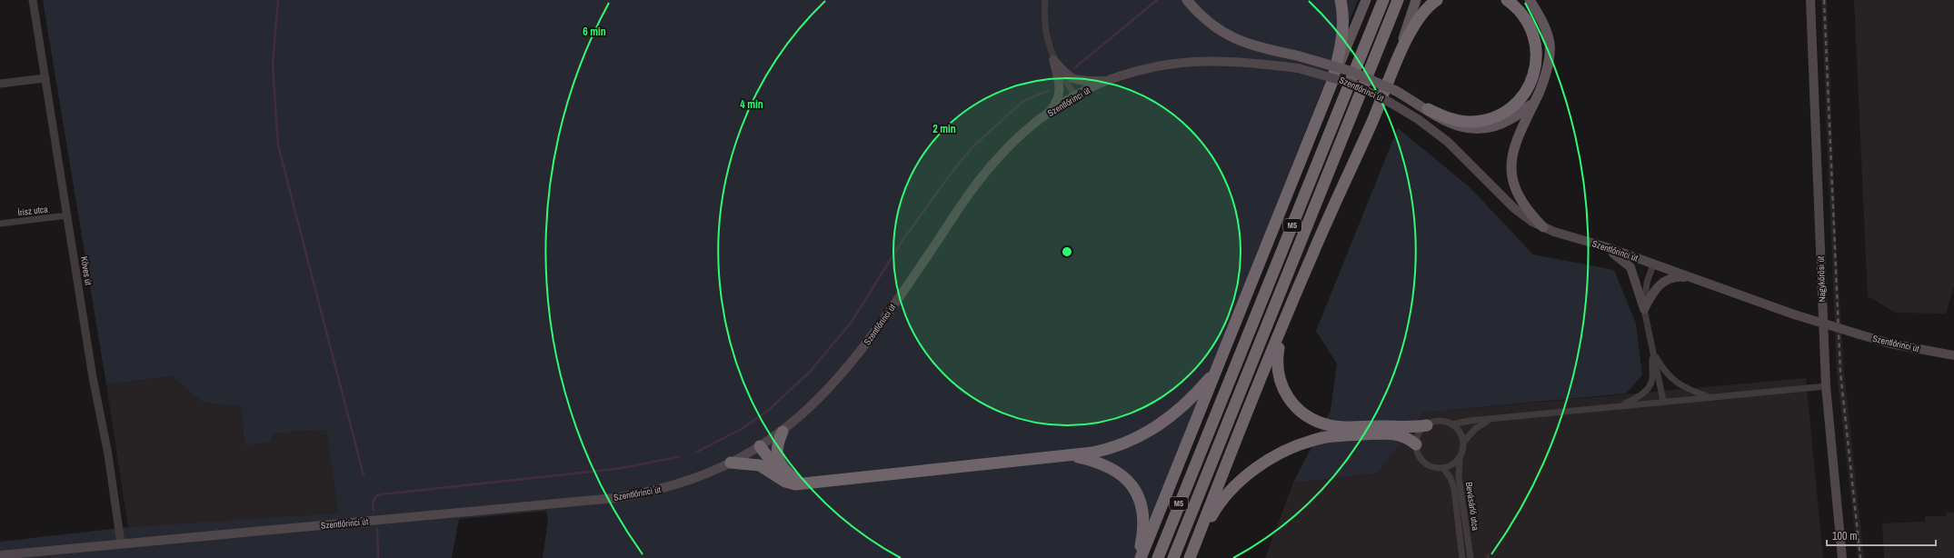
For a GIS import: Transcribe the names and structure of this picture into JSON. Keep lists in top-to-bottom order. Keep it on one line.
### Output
{"streets":{"highway":["M5"],"main road":["Szentlőrinci út","Nagykőrösi út"],"street":["Írisz utca","Köves út","Bevásárló utca"]},"crossings":[["Szentlőrinci út","Köves út"],["Írisz utca","Köves út"]],"scale_bar":"100 m","rings":["6 min","4 min","2 min"]}
